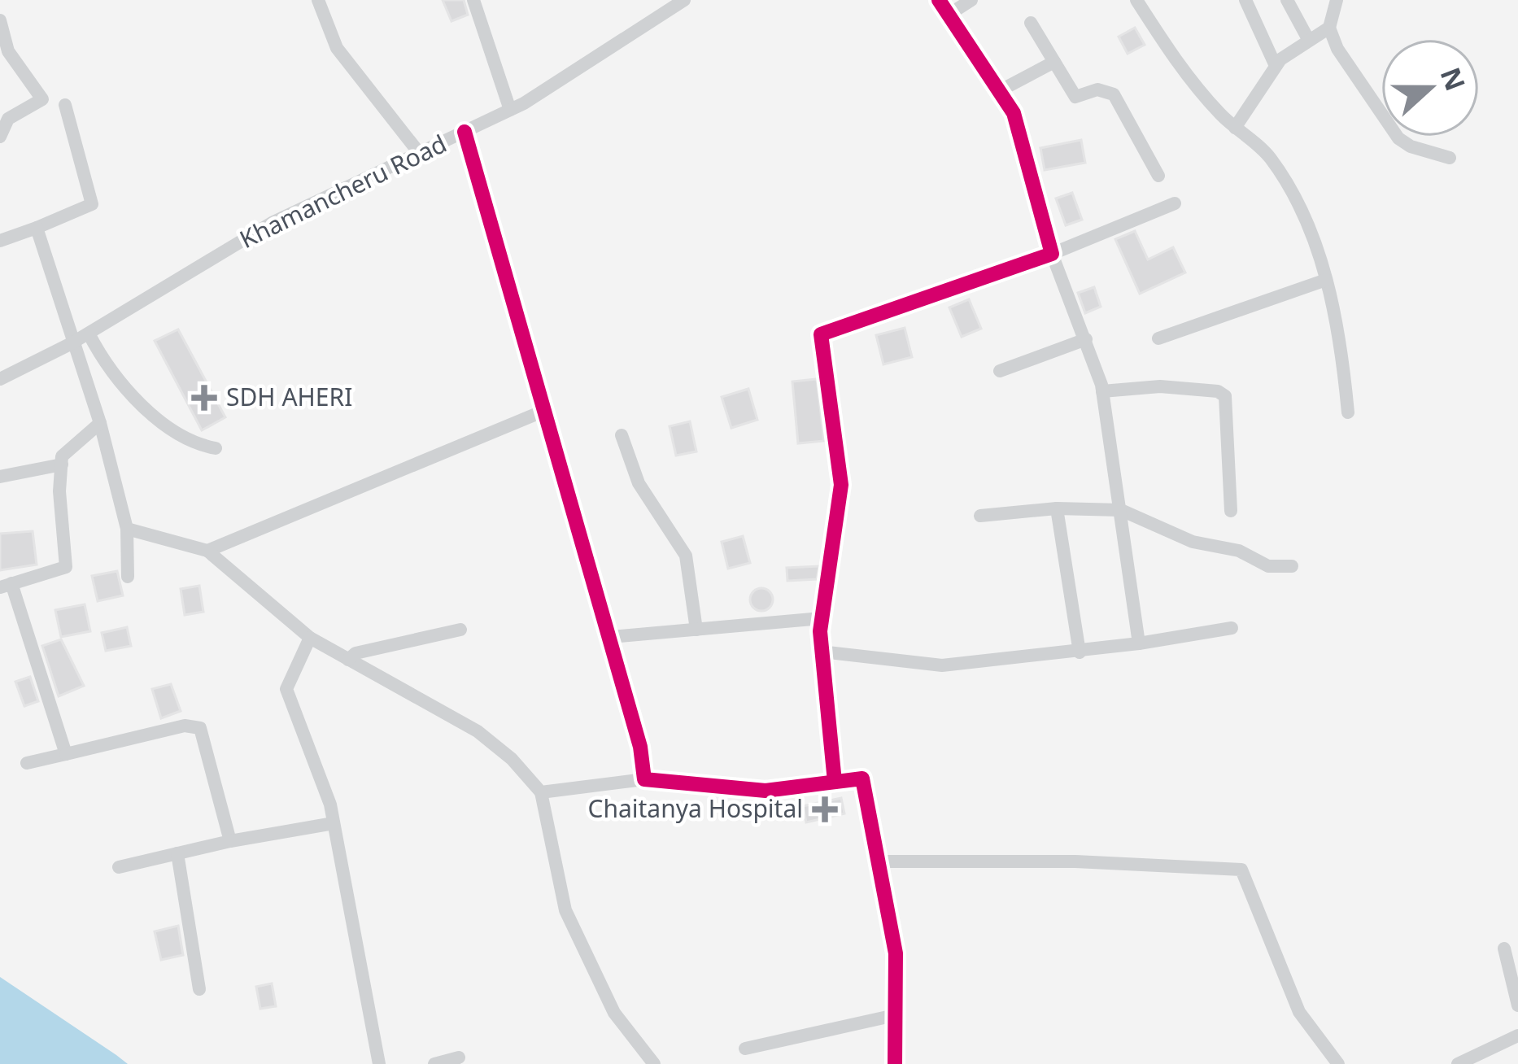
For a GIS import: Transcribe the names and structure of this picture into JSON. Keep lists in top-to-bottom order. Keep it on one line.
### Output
{"streets":{"street":["Khamancheru Road"]},"places":{"health":["SDH AHERI","Chaitanya Hospital"]},"north":"right"}
